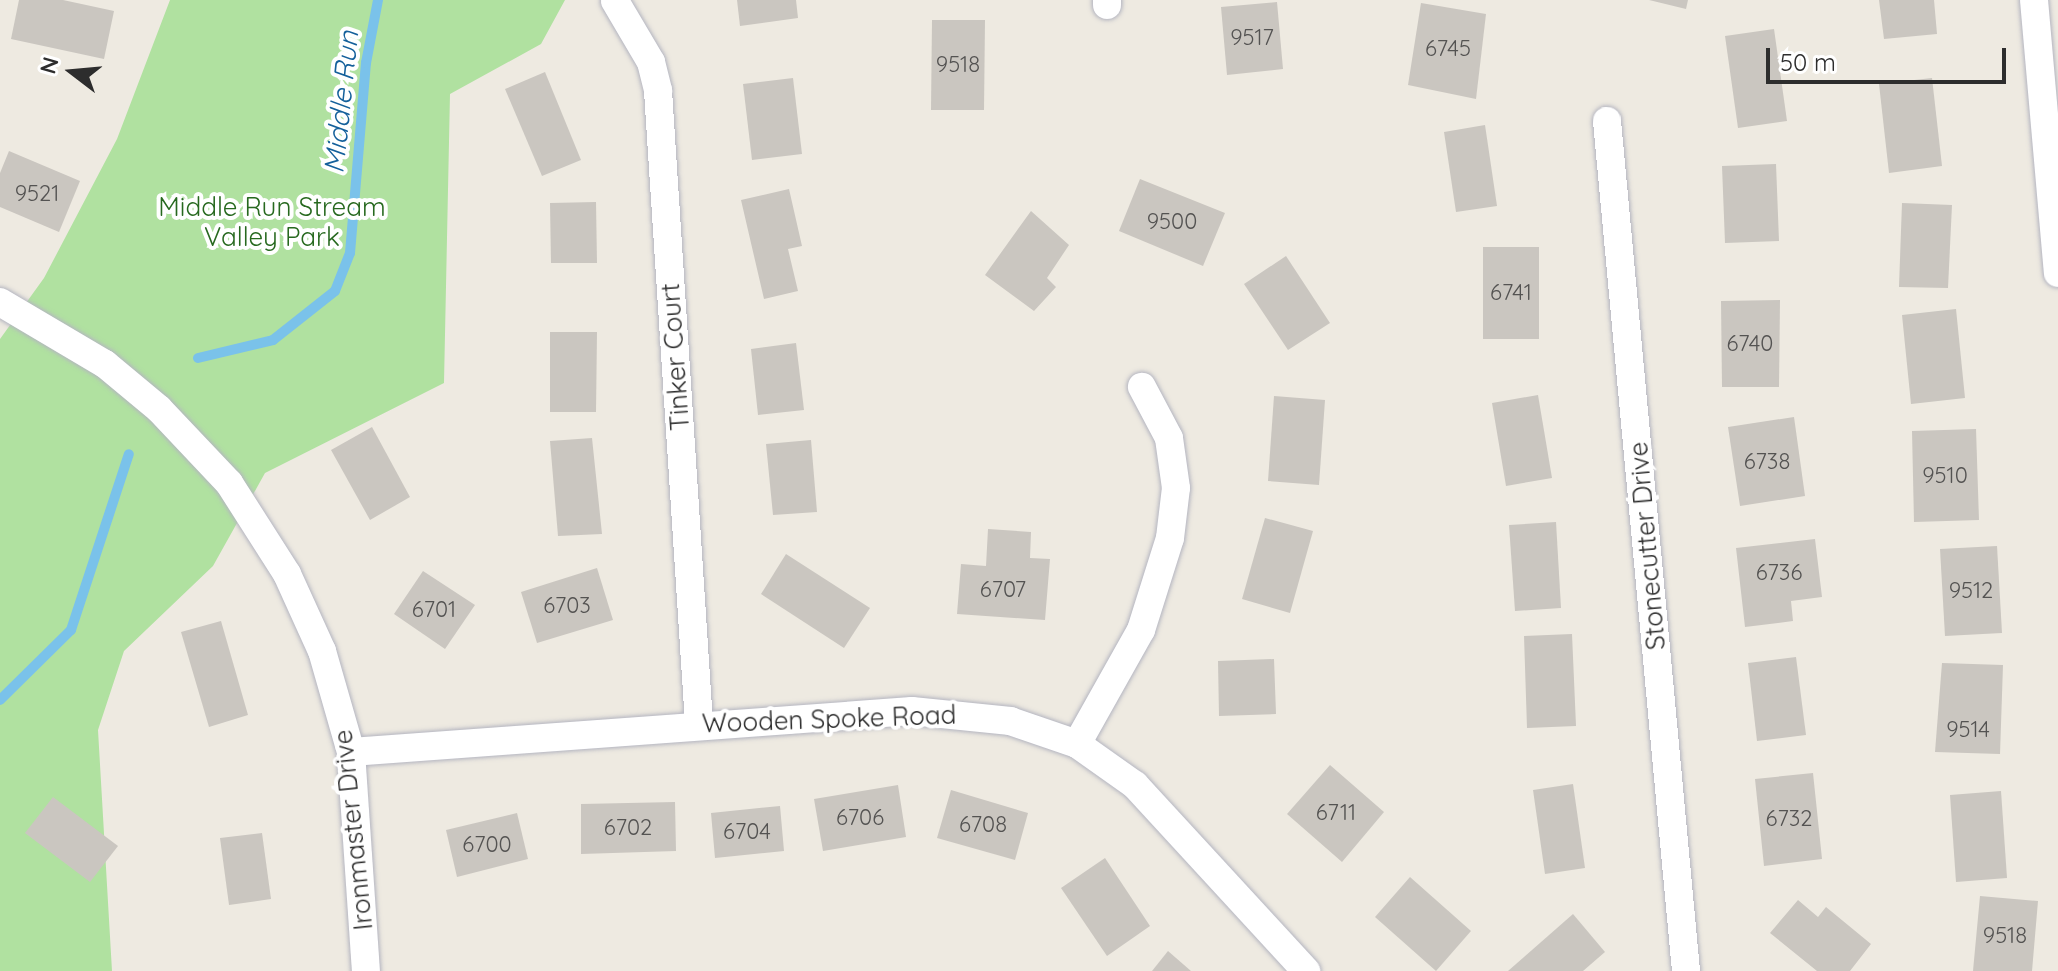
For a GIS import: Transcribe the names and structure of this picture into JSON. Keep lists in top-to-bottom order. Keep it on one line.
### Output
{"streets":{"street":["Tinker Court","Stonecutter Drive","Wooden Spoke Road","Ironmaster Drive"]},"crossings":[["Tinker Court","Wooden Spoke Road"],["Wooden Spoke Road","Ironmaster Drive"]],"water":["Middle Run"],"parks":["Middle Run Stream Valley Park"],"house_numbers":["9517","6745","9518","9521","9500","6741","6740","6738","9510","6736","6707","9512","6703","6701","9514","6711","6706","6732","6708","6702","6704","6700","9518"],"scale_bar":"50 m","north":"left"}
